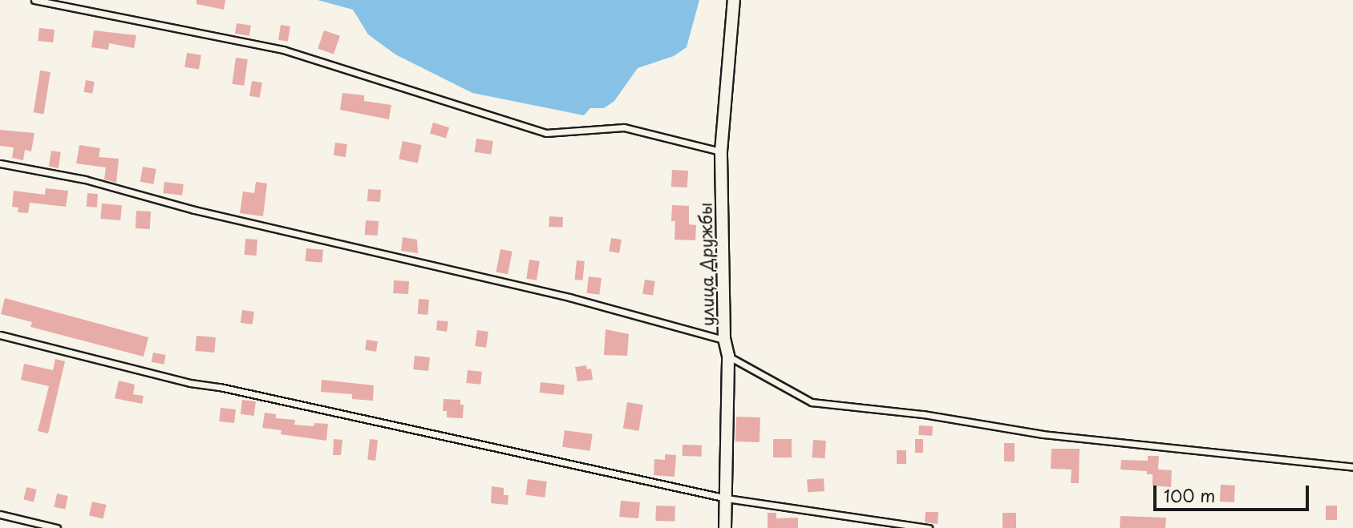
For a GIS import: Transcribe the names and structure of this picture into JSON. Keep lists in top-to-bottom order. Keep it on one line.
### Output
{"streets":{"street":["улица Дружбы"]},"scale_bar":"100 m"}
